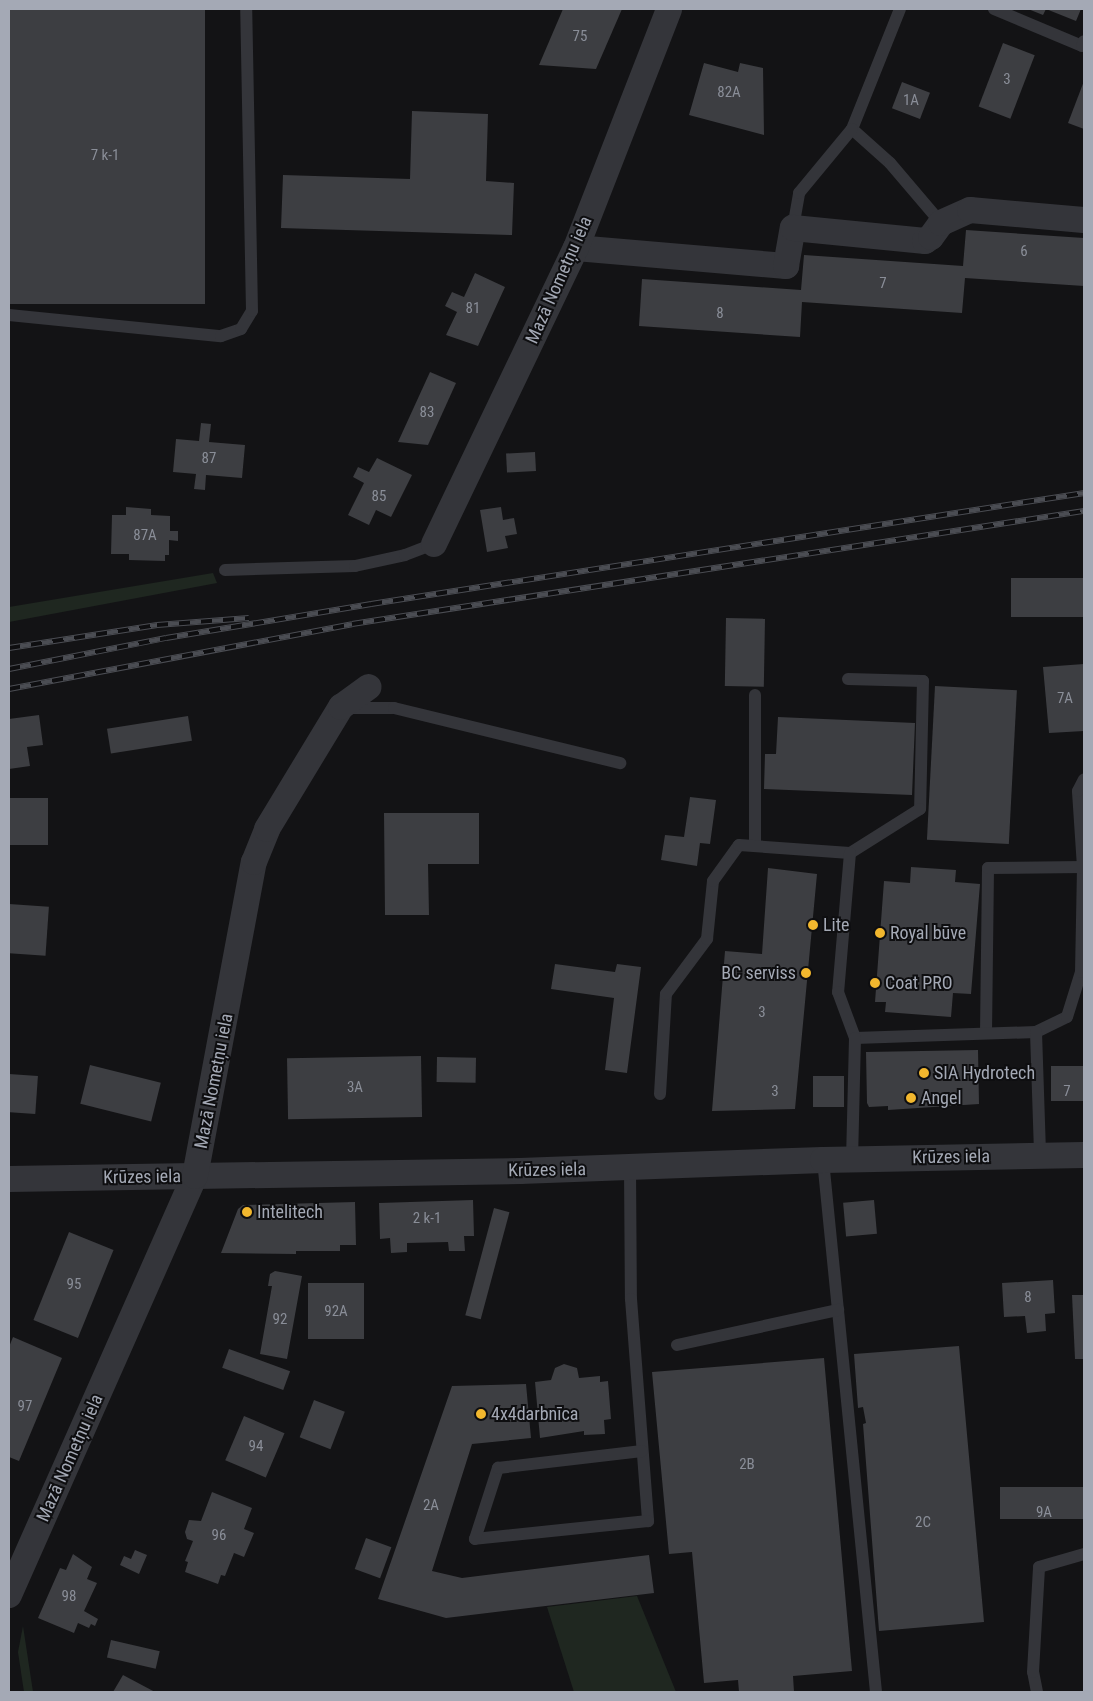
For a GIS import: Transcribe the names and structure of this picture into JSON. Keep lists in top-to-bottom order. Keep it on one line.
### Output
{"streets":{"street":["Mazā Nometņu iela","Krūzes iela"]},"crossings":[["Mazā Nometņu iela","Krūzes iela"]],"places":["Lite","Royal būve","BC serviss","Coat PRO","SIA Hydrotech","Angel","Intelitech","4x4darbnīca"],"house_numbers":["75","3","82A","1A","7 k-1","6","7","81","8","83","87","85","87A","7A","3","3A","3","7","2 k-1","95","8","92A","92","97","94","2B","2A","9A","2C","96","98"]}
